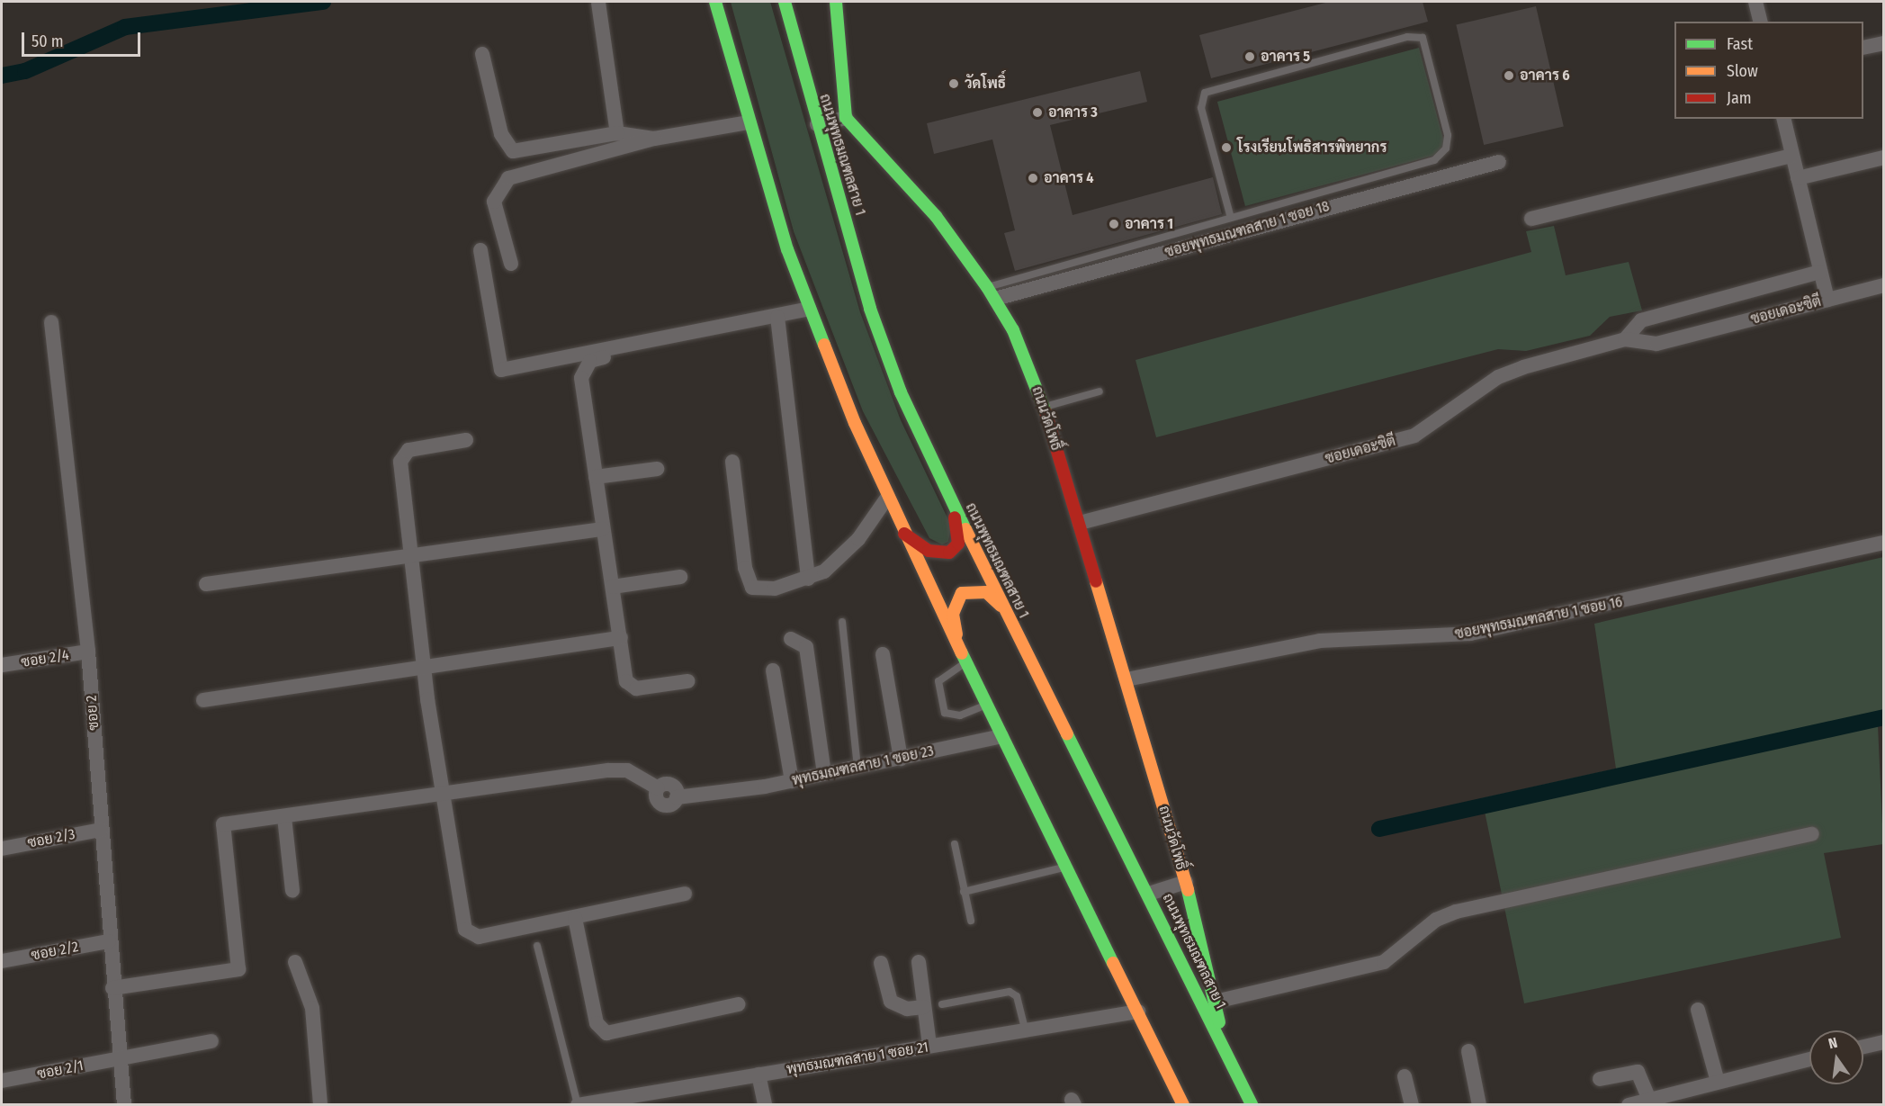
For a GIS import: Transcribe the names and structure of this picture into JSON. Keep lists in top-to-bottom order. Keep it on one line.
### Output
{"streets":{"main road":["ถนนพุทธมณฑลสาย 1","ถนนวัดโพธิ์"],"street":["ซอยพุทธมณฑลสาย 1 ซอย 18","ซอยเดอะซิตี","ซอยพุทธมณฑลสาย 1 ซอย 16","ซอย 2/4","ซอย 2","พุทธมณฑลสาย 1 ซอย 23","ซอย 2/3","ซอย 2/2","พุทธมณฑลสาย 1 ซอย 21","ซอย 2/1"]},"crossings":[["ถนนพุทธมณฑลสาย 1","ถนนวัดโพธิ์"],["ซอยพุทธมณฑลสาย 1 ซอย 18","ถนนวัดโพธิ์"],["ซอยเดอะซิตี","ถนนวัดโพธิ์"],["ถนนวัดโพธิ์","ซอยพุทธมณฑลสาย 1 ซอย 16"],["ซอย 2/4","ซอย 2"],["ซอย 2","ซอย 2/3"],["ซอย 2","ซอย 2/2"],["ซอย 2","ซอย 2/1"]],"places":["อาคาร 5","อาคาร 6","วัดโพธิ์","อาคาร 3","โรงเรียนโพธิสารพิทยากร","อาคาร 4","อาคาร 1"],"legend":["Fast","Slow","Jam"],"scale_bar":"50 m","north":"top"}
